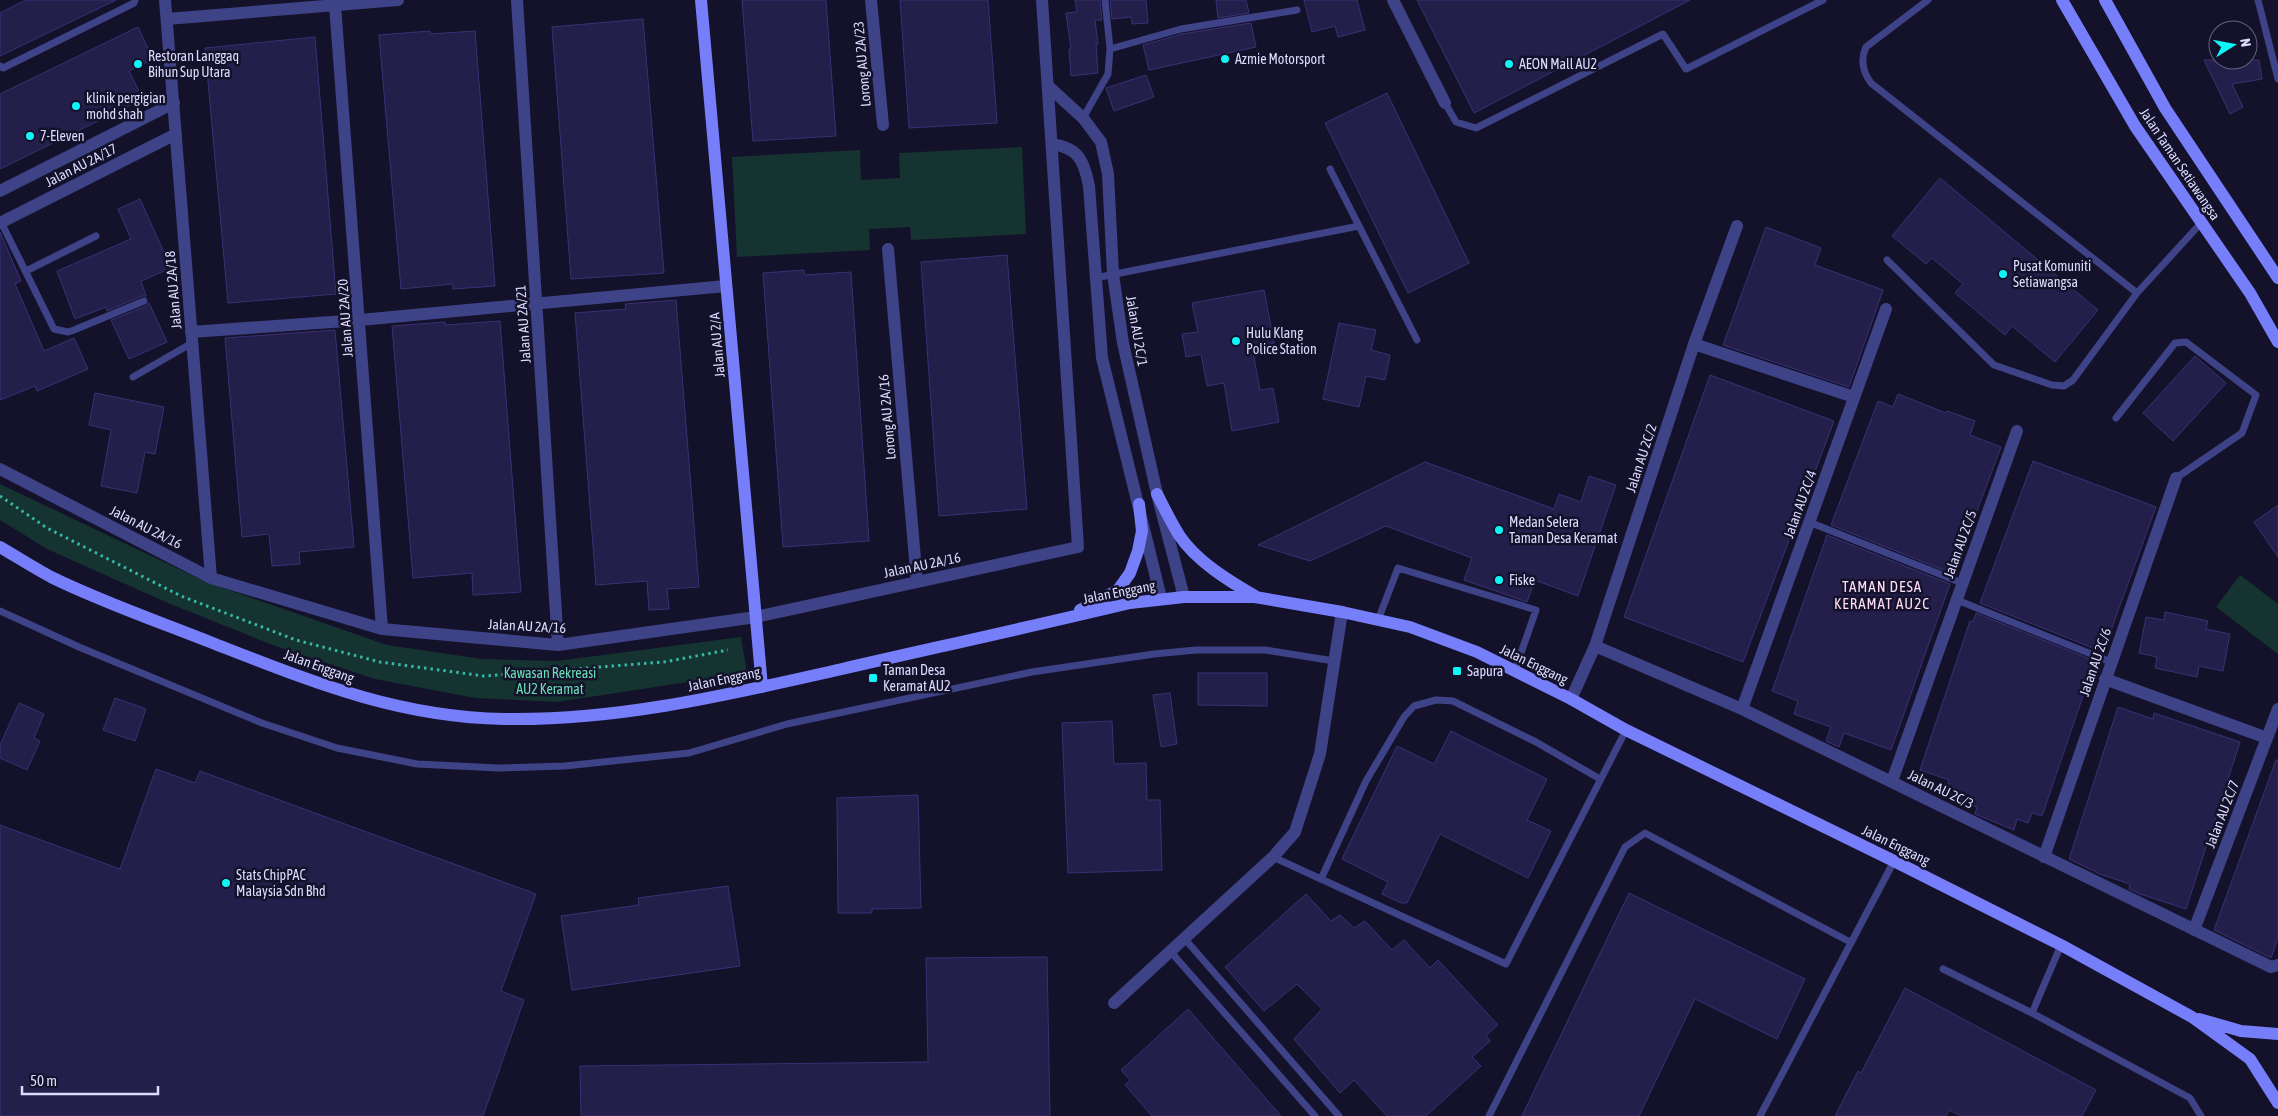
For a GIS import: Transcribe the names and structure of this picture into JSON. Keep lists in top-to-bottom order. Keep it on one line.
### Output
{"streets":{"main road":["Jalan Taman Setiawangsa","Jalan AU 2/A","Jalan Enggang"],"street":["Lorong AU 2A/23","Jalan AU 2A/17","Jalan AU 2A/18","Jalan AU 2A/20","Jalan AU 2A/21","Jalan AU 2C/1","Lorong AU 2A/16","Jalan AU 2C/2","Jalan AU 2C/4","Jalan AU 2A/16","Jalan AU 2C/5","Jalan AU 2C/6","Jalan AU 2C/3","Jalan AU 2C/7"]},"crossings":[["Jalan AU 2A/17","Jalan AU 2A/18"],["Jalan AU 2A/18","Jalan AU 2A/16"],["Jalan AU 2A/20","Jalan AU 2A/16"],["Jalan AU 2A/21","Jalan AU 2A/16"],["Jalan AU 2C/1","Jalan Enggang"],["Jalan AU 2/A","Jalan AU 2A/16"],["Jalan AU 2/A","Jalan Enggang"],["Lorong AU 2A/16","Jalan AU 2A/16"],["Jalan AU 2C/2","Jalan Enggang"],["Jalan AU 2C/2","Jalan AU 2C/3"],["Jalan AU 2C/4","Jalan AU 2C/3"],["Jalan AU 2C/5","Jalan AU 2C/3"],["Jalan AU 2C/6","Jalan AU 2C/3"],["Jalan AU 2C/3","Jalan AU 2C/7"]],"districts":["TAMAN DESA KERAMAT AU2C"],"parks":["Kawasan Rekreasi AU2 Keramat"],"places":{"other":["Azmie Motorsport","Restoran Langgaq Bihun Sup Utara","AEON Mall AU2","klinik pergigian mohd shah","7-Eleven","Pusat Komuniti Setiawangsa","Hulu Klang Police Station","Medan Selera Taman Desa Keramat","Fiske","Stats ChipPAC Malaysia Sdn Bhd"],"transit":["Sapura","Taman Desa Keramat AU2"]},"scale_bar":"50 m","north":"right"}
